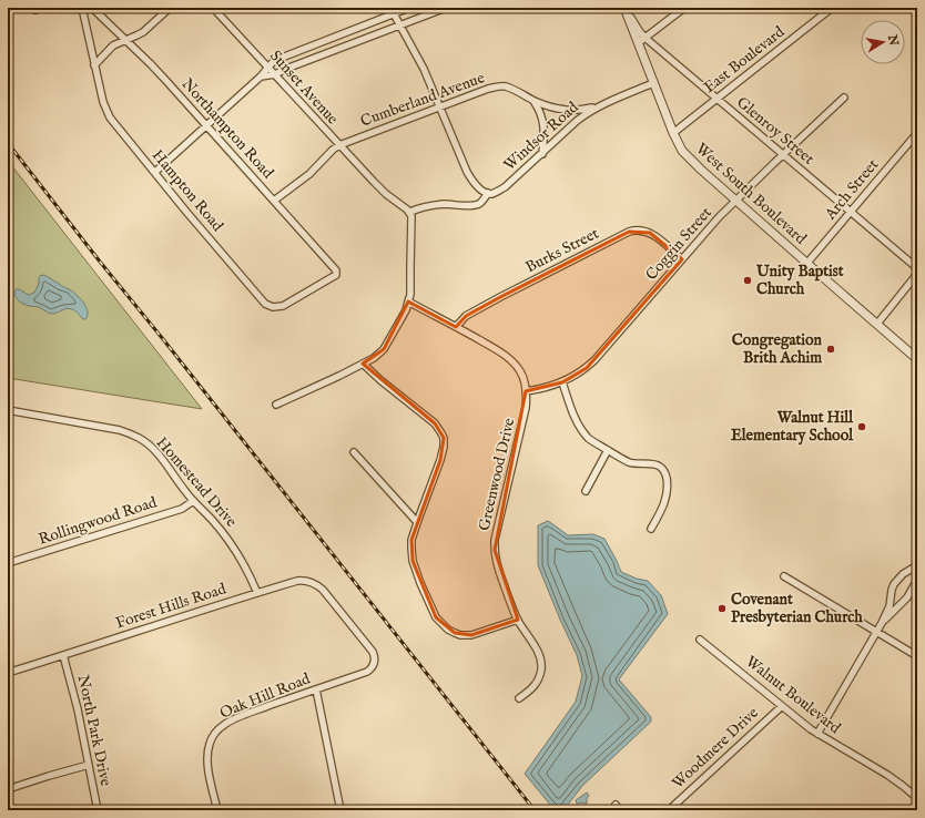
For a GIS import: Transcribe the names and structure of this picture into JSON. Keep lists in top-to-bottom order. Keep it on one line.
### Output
{"streets":{"street":["East Boulevard","Sunset Avenue","Cumberland Avenue","Northampton Road","Glenroy Street","Windsor Road","Arch Street","Hampton Road","West South Boulevard","Coggin Street","Burks Street","Greenwood Drive","Homestead Drive","Rollingwood Road","Forest Hills Road","Walnut Boulevard","Oak Hill Road","North Park Drive","Woodmere Drive"]},"crossings":[["East Boulevard","Glenroy Street"],["East Boulevard","West South Boulevard"],["Sunset Avenue","Cumberland Avenue"],["Cumberland Avenue","Northampton Road"],["Cumberland Avenue","Windsor Road"],["Northampton Road","Hampton Road"],["Glenroy Street","Arch Street"],["Glenroy Street","West South Boulevard"],["Glenroy Street","Coggin Street"],["Windsor Road","West South Boulevard"],["Arch Street","West South Boulevard"],["West South Boulevard","Coggin Street"],["Coggin Street","Burks Street"],["Coggin Street","Greenwood Drive"],["Burks Street","Greenwood Drive"],["Homestead Drive","Rollingwood Road"],["Homestead Drive","Forest Hills Road"],["Forest Hills Road","Oak Hill Road"],["Forest Hills Road","North Park Drive"],["Walnut Boulevard","Woodmere Drive"]],"places":["Unity Baptist Church","Congregation Brith Achim","Walnut Hill Elementary School","Covenant Presbyterian Church"],"north":"right"}
